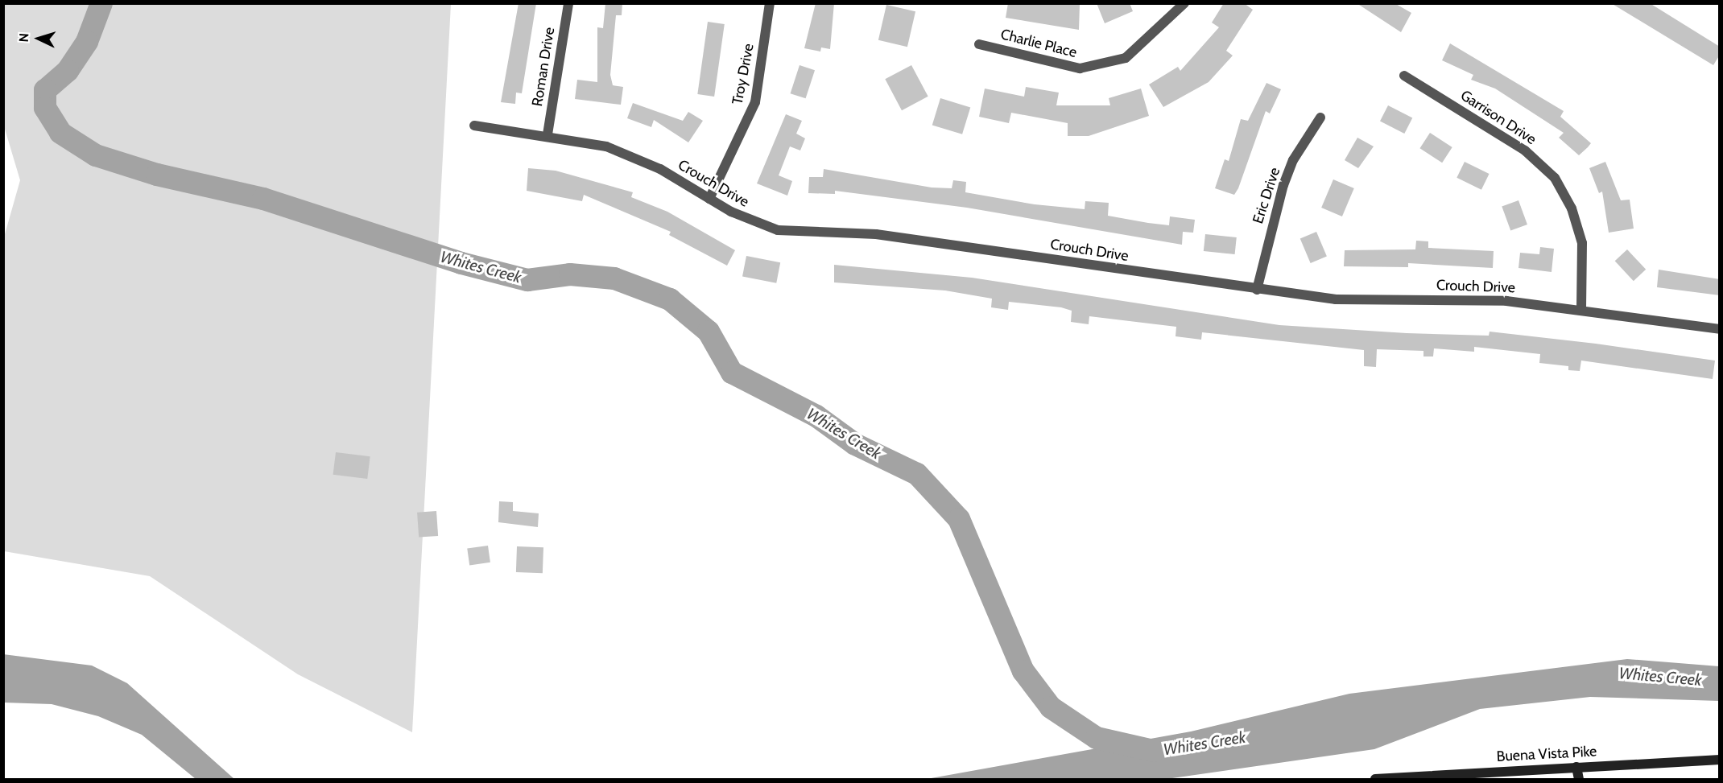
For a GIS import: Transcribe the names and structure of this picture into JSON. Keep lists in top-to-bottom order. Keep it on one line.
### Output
{"streets":{"main road":["Buena Vista Pike"],"street":["Charlie Place","Roman Drive","Troy Drive","Garrison Drive","Crouch Drive","Eric Drive"]},"crossings":[["Roman Drive","Crouch Drive"],["Troy Drive","Crouch Drive"],["Garrison Drive","Crouch Drive"],["Crouch Drive","Eric Drive"]],"water":["Whites Creek"],"north":"left"}
